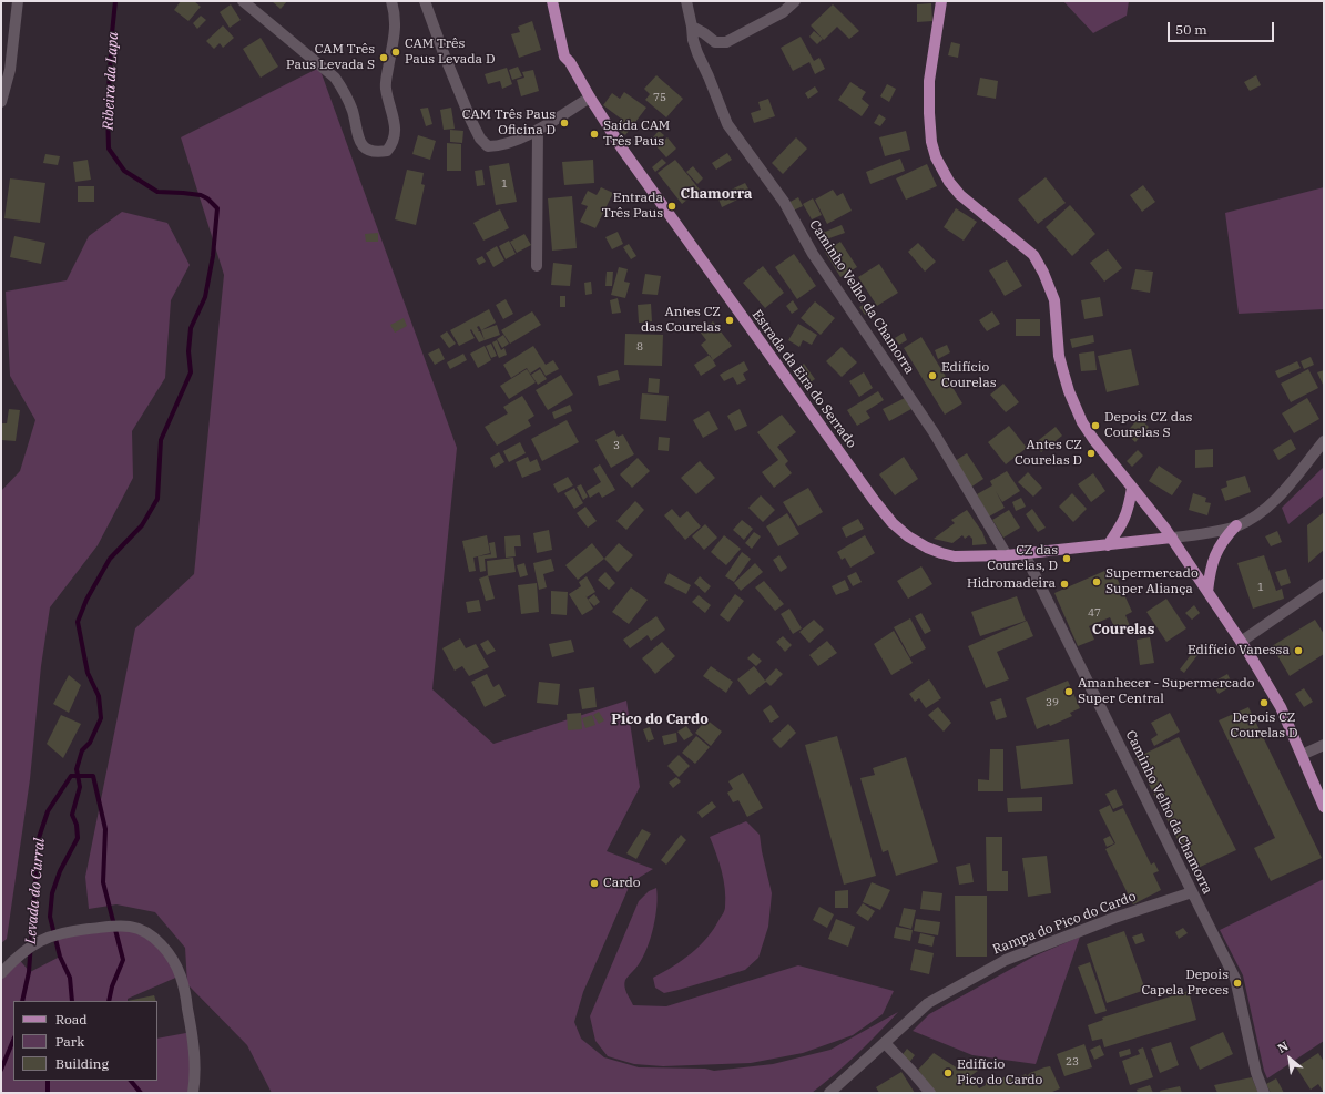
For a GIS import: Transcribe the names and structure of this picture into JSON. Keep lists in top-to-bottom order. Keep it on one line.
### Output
{"streets":{"main road":["Estrada da Eira do Serrado"],"street":["Caminho Velho da Chamorra","Rampa do Pico do Cardo"]},"crossings":[["Caminho Velho da Chamorra","Estrada da Eira do Serrado"],["Caminho Velho da Chamorra","Rampa do Pico do Cardo"]],"districts":["Chamorra","Courelas","Pico do Cardo"],"water":["Ribeira da Lapa","Levada do Curral"],"places":["CAM Três Paus Levada D","CAM Três Paus Levada S","CAM Três Paus Oficina D","Saída CAM Três Paus","Entrada Três Paus","Antes CZ das Courelas","Edifício Courelas","Depois CZ das Courelas S","Antes CZ Courelas D","CZ das Courelas, D","Supermercado Super Aliança","Hidromadeira","Edifício Vanessa","Amanhecer - Supermercado Super Central","Depois CZ Courelas D","Cardo","Depois Capela Preces","Edifício Pico do Cardo"],"house_numbers":["75","1","8","3","1","47","39","23"],"legend":["Road","Park","Building"],"scale_bar":"50 m","north":"top left"}
